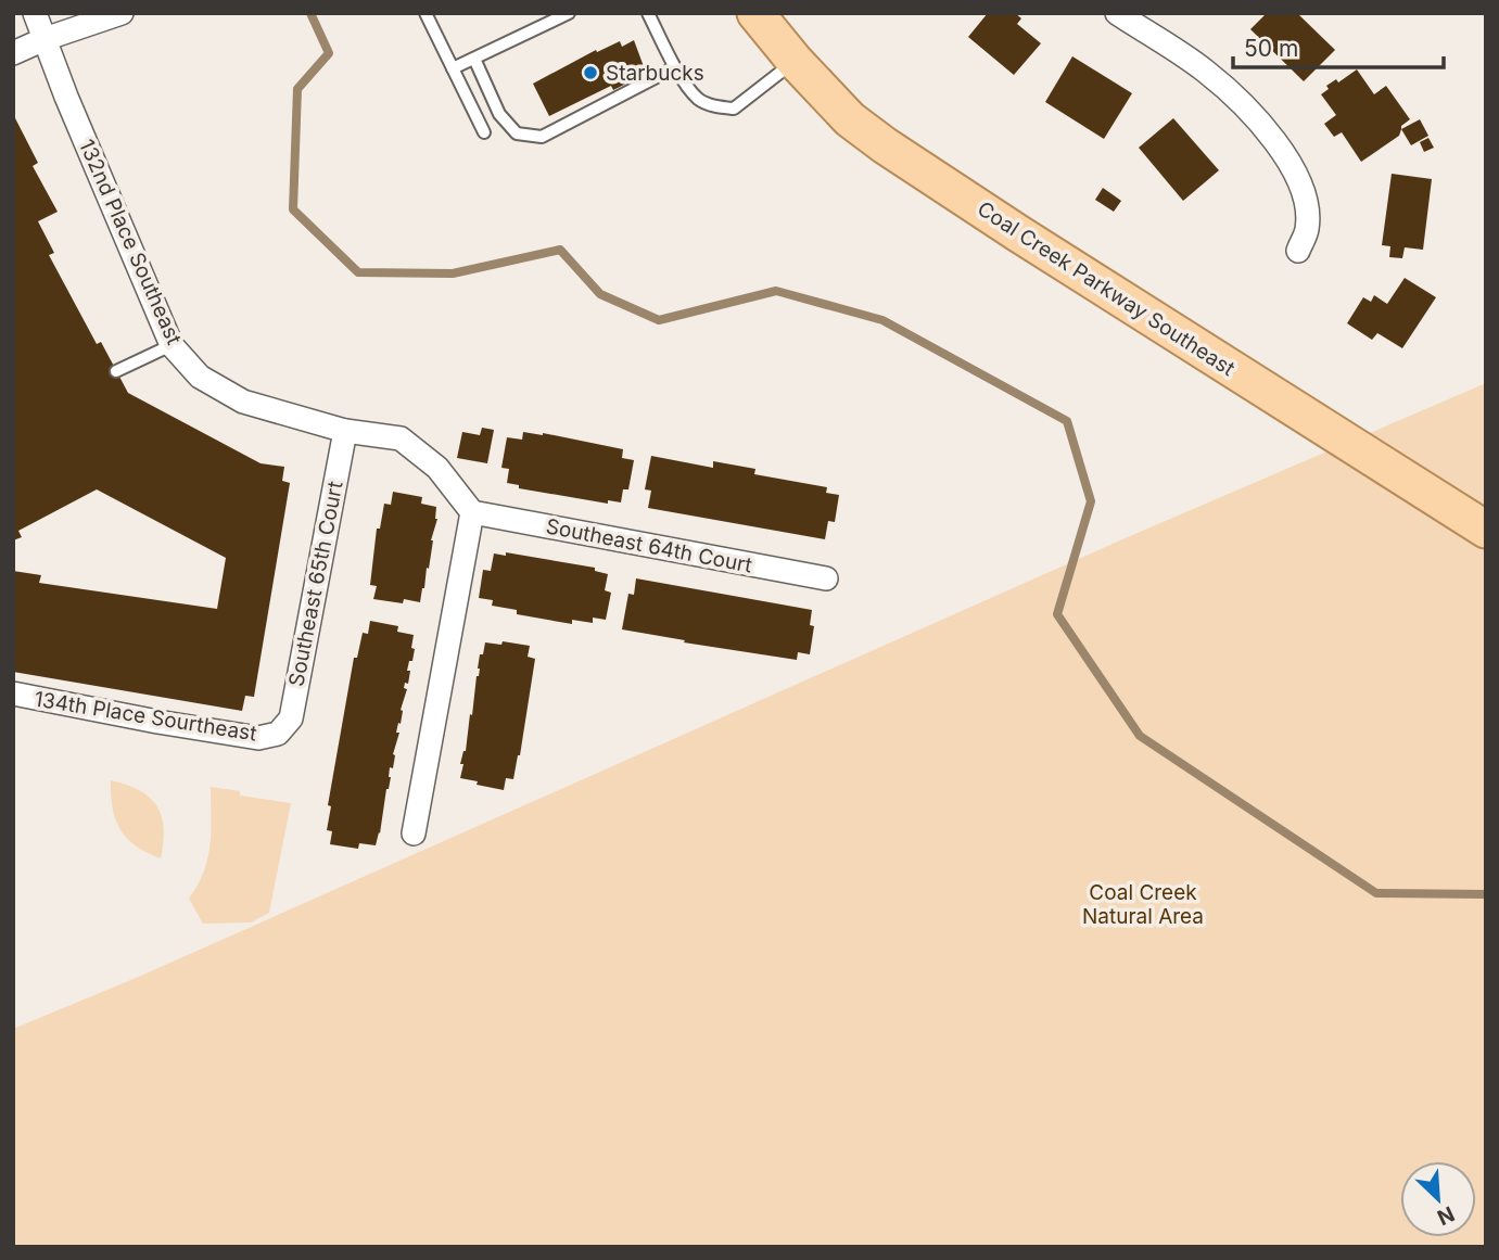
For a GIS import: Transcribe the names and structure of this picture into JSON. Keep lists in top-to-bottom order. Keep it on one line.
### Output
{"streets":{"main road":["Coal Creek Parkway Southeast"],"street":["132nd Place Southeast","Southeast 64th Court","Southeast 65th Court","134th Place Sourtheast"]},"crossings":[["132nd Place Southeast","Southeast 64th Court"],["132nd Place Southeast","Southeast 65th Court"],["Southeast 65th Court","134th Place Sourtheast"]],"parks":["Coal Creek Natural Area"],"places":["Starbucks"],"scale_bar":"50 m","north":"bottom right"}
